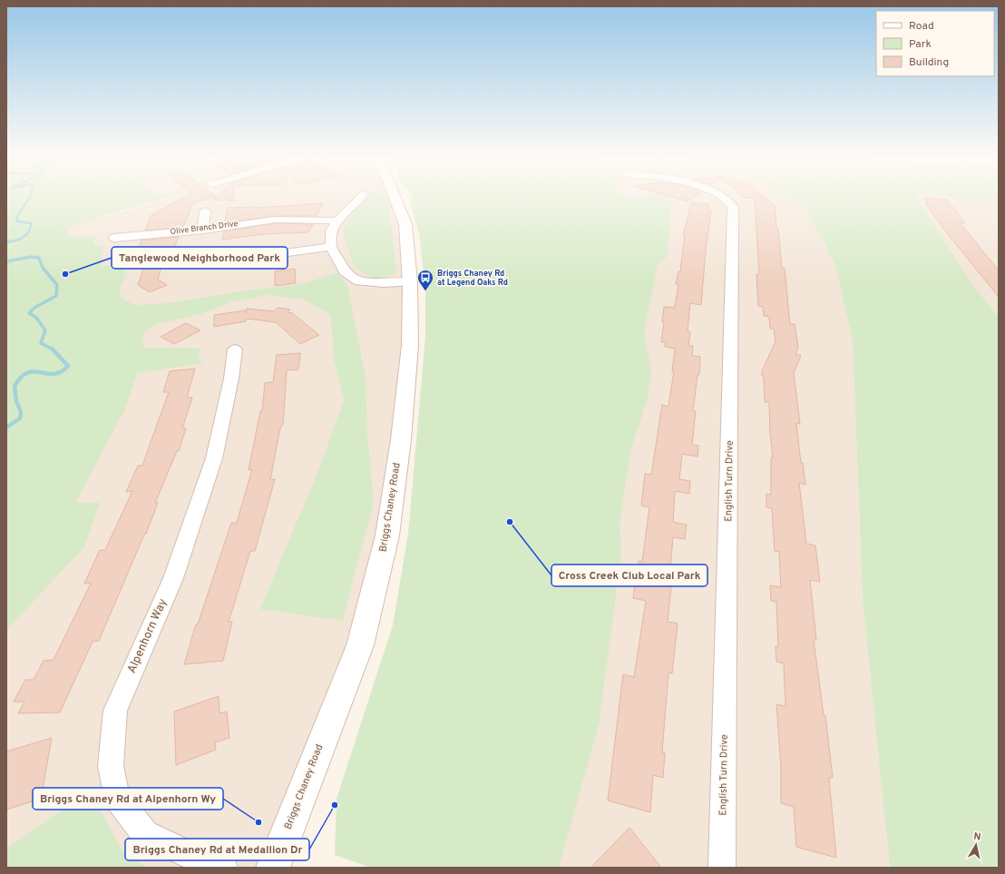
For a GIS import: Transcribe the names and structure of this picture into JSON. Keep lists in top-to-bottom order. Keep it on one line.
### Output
{"streets":{"main road":["Briggs Chaney Road"],"street":["Olive Branch Drive","English Turn Drive","Alpenhorn Way"]},"places":{"other":["Tanglewood Neighborhood Park","Cross Creek Club Local Park","Briggs Chaney Rd at Medallion Dr","Briggs Chaney Rd at Alpenhorn Wy"],"bus stop":["Briggs Chaney Rd at Legend Oaks Rd"]},"legend":["Road","Park","Building"],"north":"top"}
